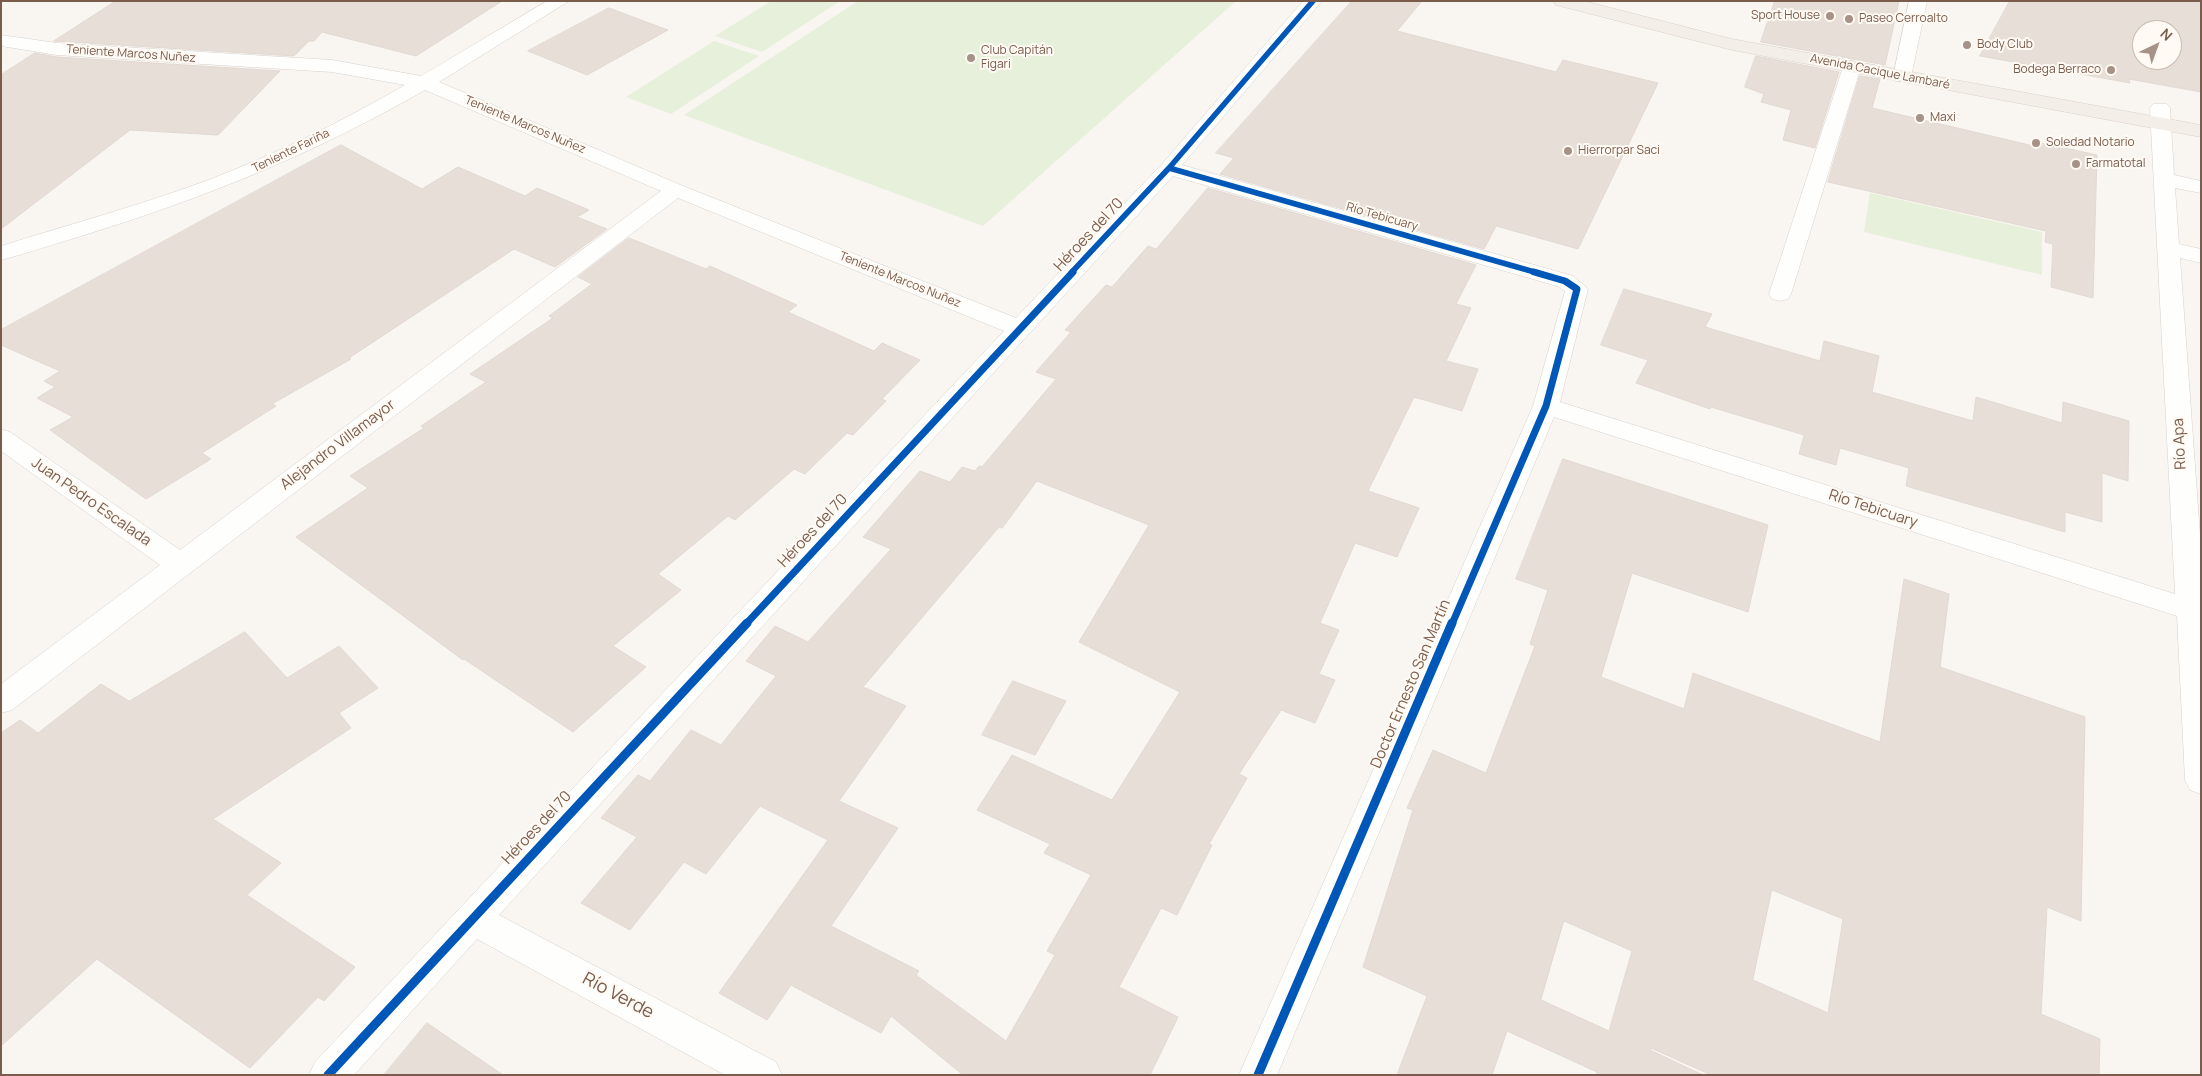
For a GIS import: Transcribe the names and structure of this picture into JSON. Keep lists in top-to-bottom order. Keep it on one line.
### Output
{"streets":{"main road":["Avenida Cacique Lambaré"],"street":["Teniente Marcos Nuñez","Teniente Fariña","Río Tebicuary","Héroes del 70","Río Apa","Alejandro Villamayor","Juan Pedro Escalada","Doctor Ernesto San Martín","Río Verde"]},"crossings":[["Teniente Marcos Nuñez","Teniente Fariña"],["Teniente Marcos Nuñez","Héroes del 70"],["Teniente Marcos Nuñez","Alejandro Villamayor"],["Avenida Cacique Lambaré","Río Apa"],["Río Tebicuary","Héroes del 70"],["Río Tebicuary","Río Apa"],["Río Tebicuary","Doctor Ernesto San Martín"],["Héroes del 70","Río Verde"],["Alejandro Villamayor","Juan Pedro Escalada"]],"places":["Sport House","Paseo Cerroalto","Body Club","Club Capitán Figari","Bodega Berraco","Maxi","Soledad Notario","Hierrorpar Saci","Farmatotal"],"north":"top right"}
